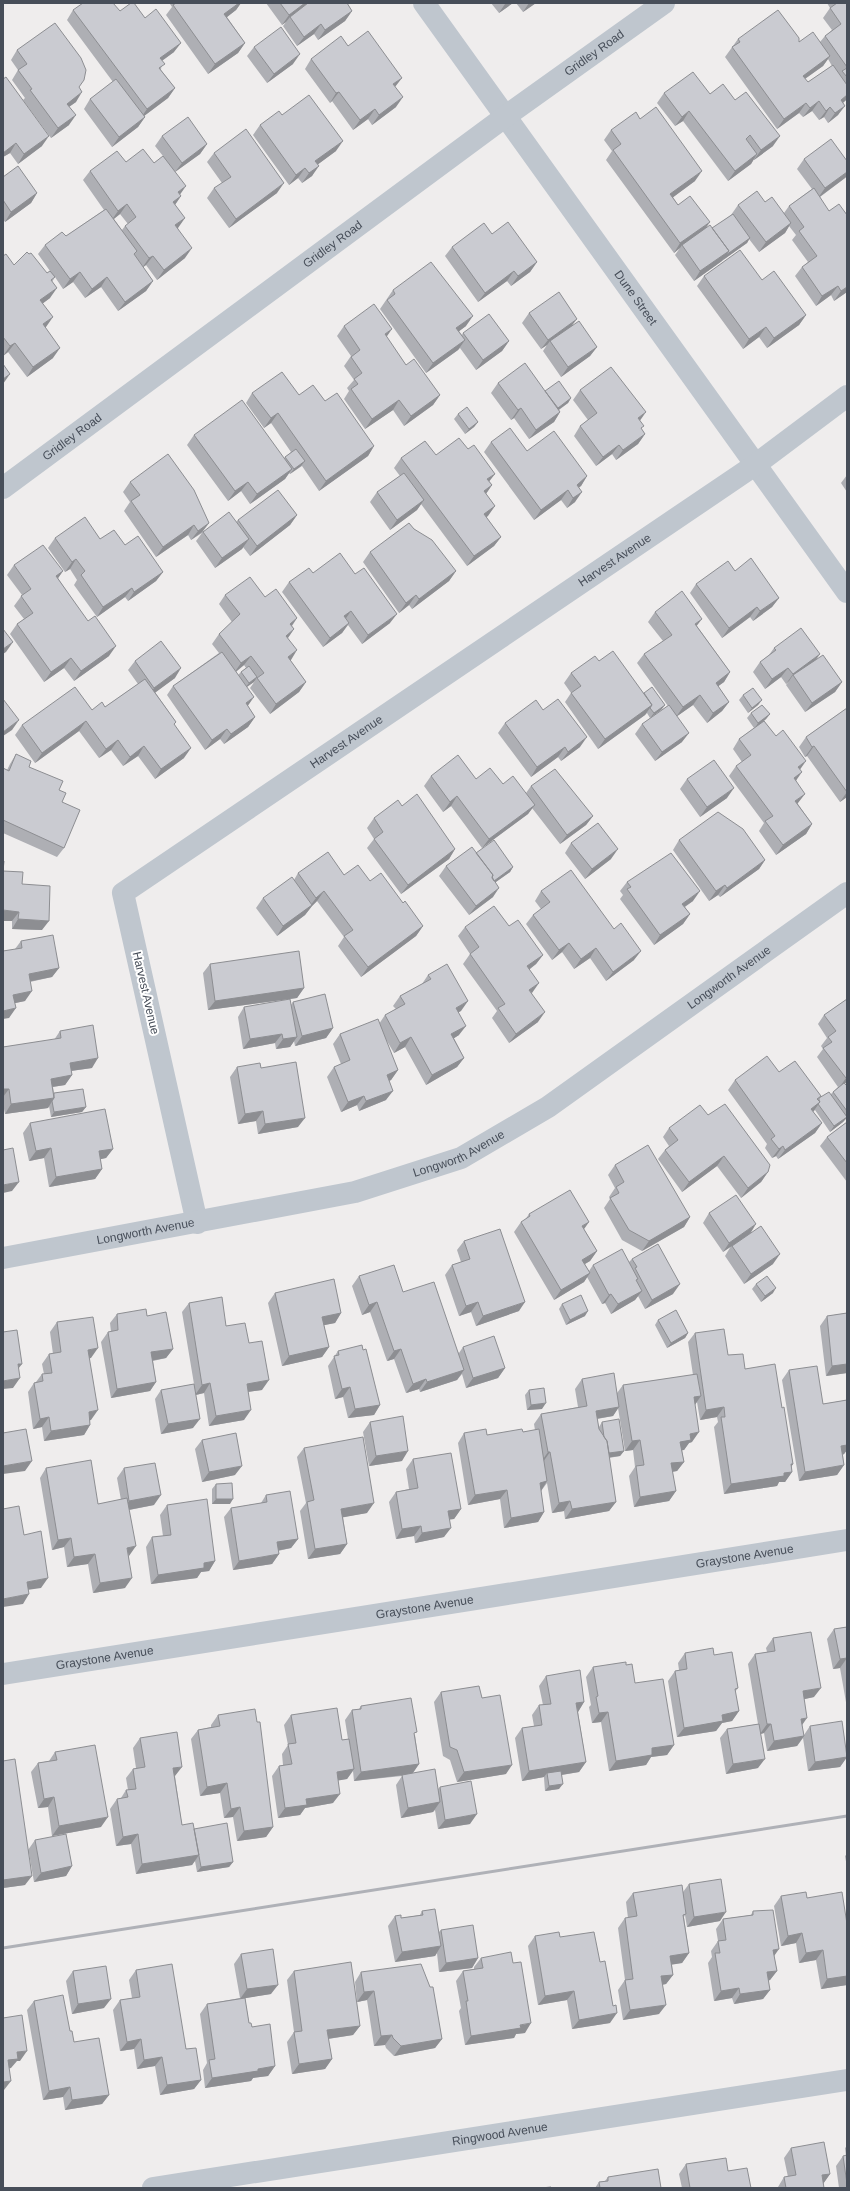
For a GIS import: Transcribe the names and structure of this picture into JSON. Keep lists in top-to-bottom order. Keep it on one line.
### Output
{"streets":{"street":["Gridley Road","Dune Street","Harvest Avenue","Longworth Avenue","Graystone Avenue","Ringwood Avenue"]},"crossings":[["Gridley Road","Dune Street"],["Dune Street","Harvest Avenue"],["Harvest Avenue","Longworth Avenue"]]}
